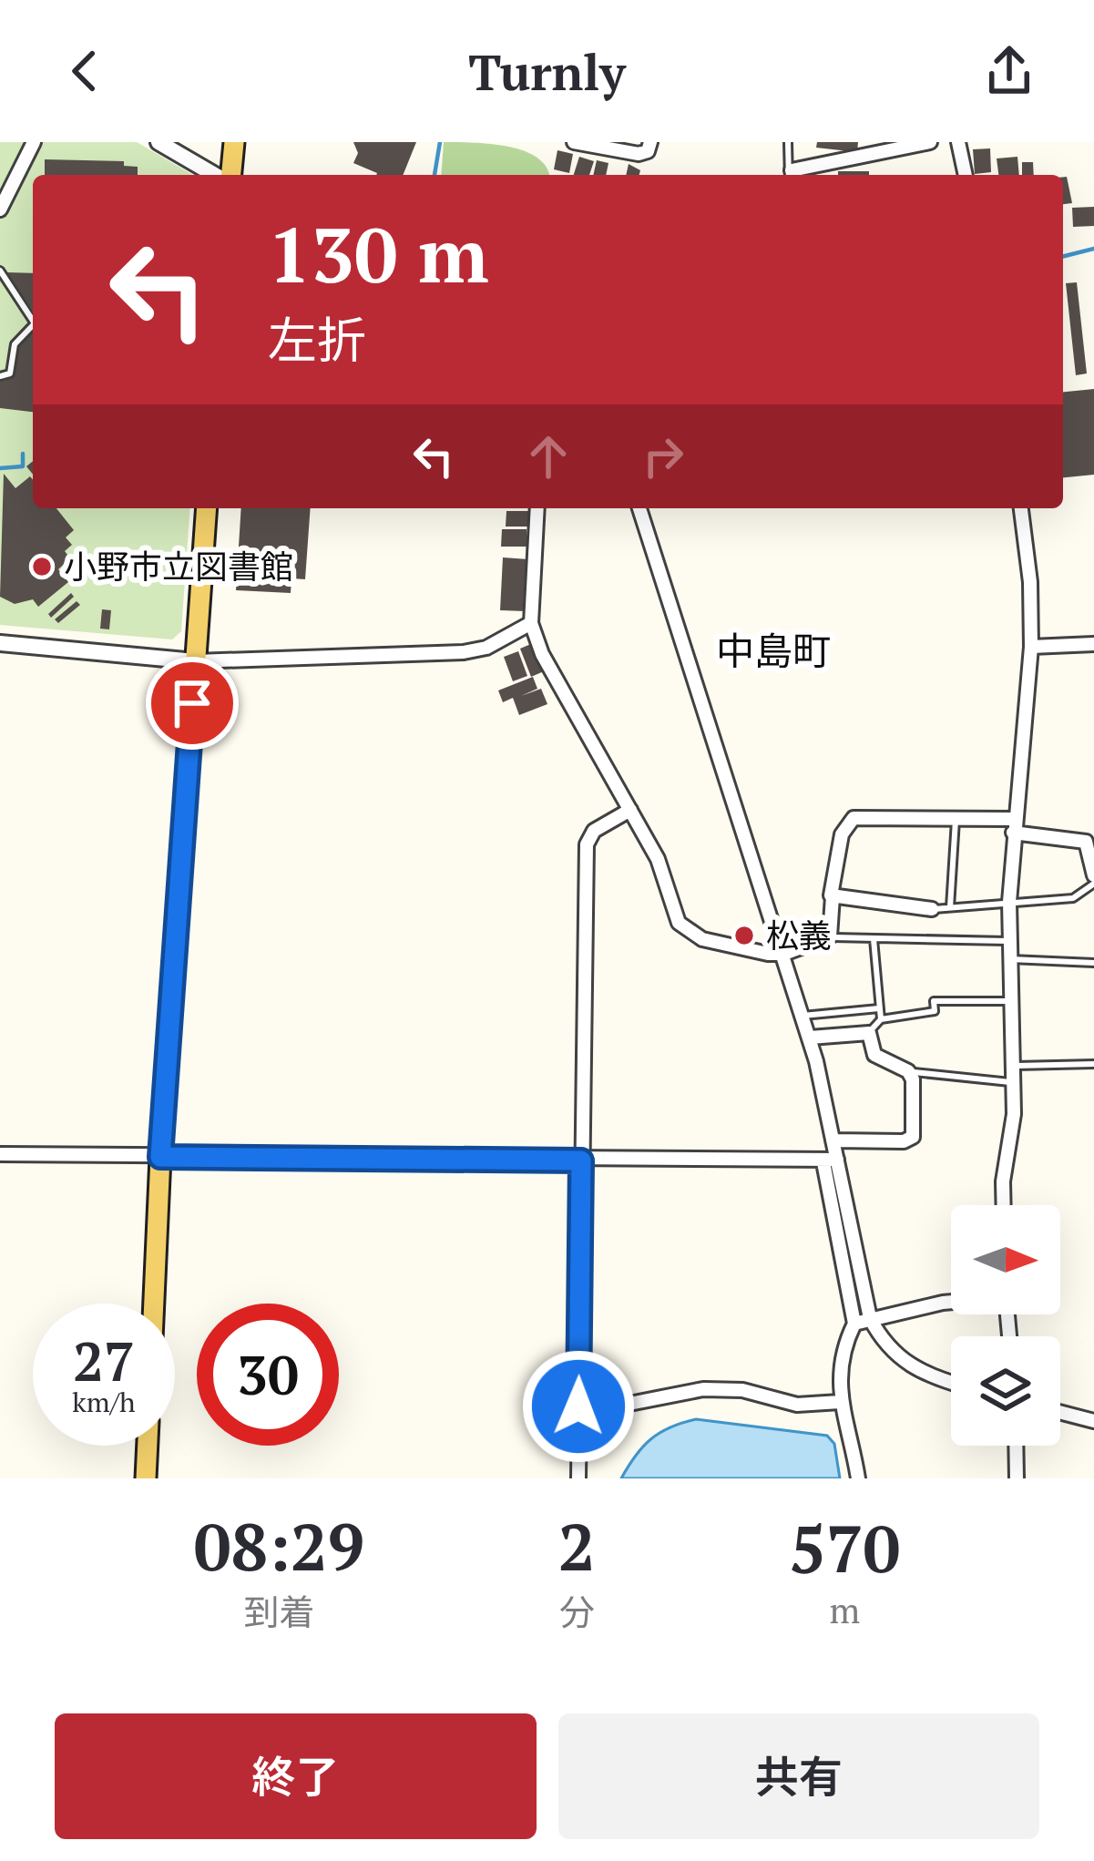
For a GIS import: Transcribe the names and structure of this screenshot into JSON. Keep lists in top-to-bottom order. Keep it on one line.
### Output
{"districts":["中島町"],"places":["小野市立図書館","松義"],"north":"right","page":{"header":"Turnly","turn":["130 m","左折"],"speed":"27 km/h","limit":"30","eta":["08:29","到着","2","分","570","m"],"buttons":["終了","共有"]}}
